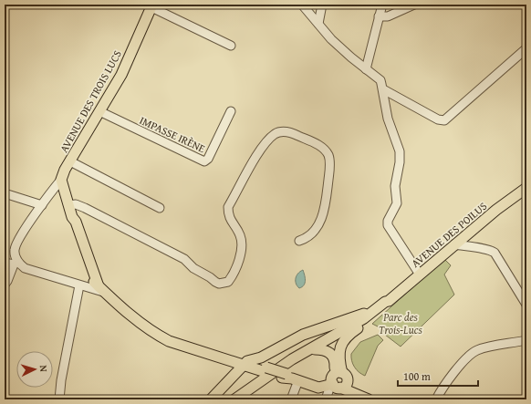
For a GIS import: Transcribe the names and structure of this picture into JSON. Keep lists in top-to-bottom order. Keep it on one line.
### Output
{"streets":{"main road":["AVENUE DES TROIS LUCS","AVENUE DES POILUS"],"street":["IMPASSE IRÈNE"]},"crossings":[["AVENUE DES TROIS LUCS","IMPASSE IRÈNE"]],"parks":["Parc des Trois-Lucs"],"scale_bar":"100 m","north":"right"}
